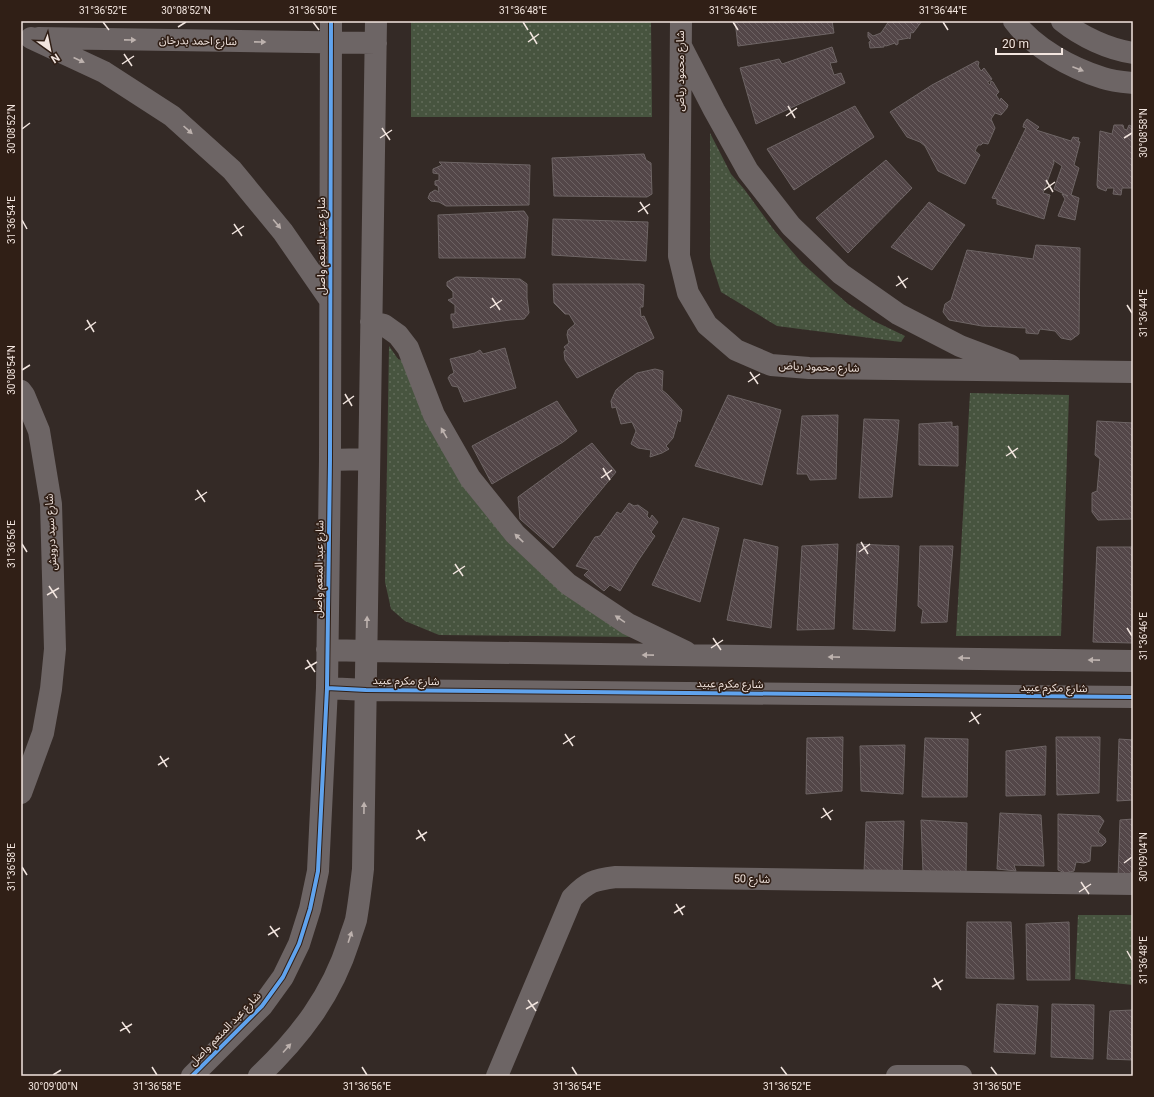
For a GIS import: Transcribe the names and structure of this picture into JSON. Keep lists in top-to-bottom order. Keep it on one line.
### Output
{"streets":{"street":["شارع احمد بدرخان","شارع محمود رياض","شارع عبد المنعم واصل","شارع سيد درويش","شارع مكرم عبيد","شارع 50"]},"crossings":[["شارع احمد بدرخان","شارع عبد المنعم واصل"],["شارع عبد المنعم واصل","شارع مكرم عبيد"]],"one_way":["شارع احمد بدرخان"],"scale_bar":"20 m","north":"bottom right","coordinates":["31°36'52\"E","30°08'52\"N","31°36'50\"E","31°36'48\"E","31°36'46\"E","31°36'44\"E","30°08'58\"N","31°36'54\"E","30°08'54\"N","31°36'56\"E","30°09'04\"N","31°36'58\"E","30°09'00\"N"]}
